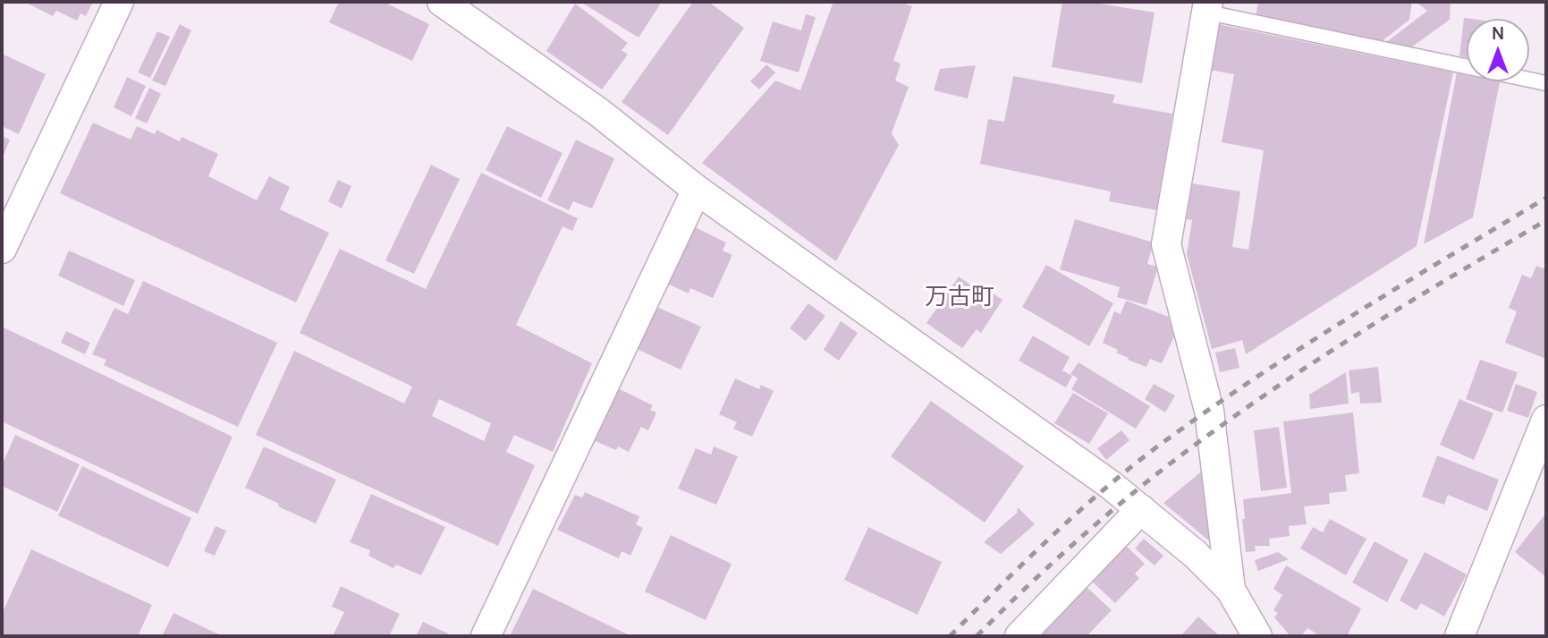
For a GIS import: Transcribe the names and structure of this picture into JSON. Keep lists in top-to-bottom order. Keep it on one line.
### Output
{"districts":["万古町"],"north":"top"}
